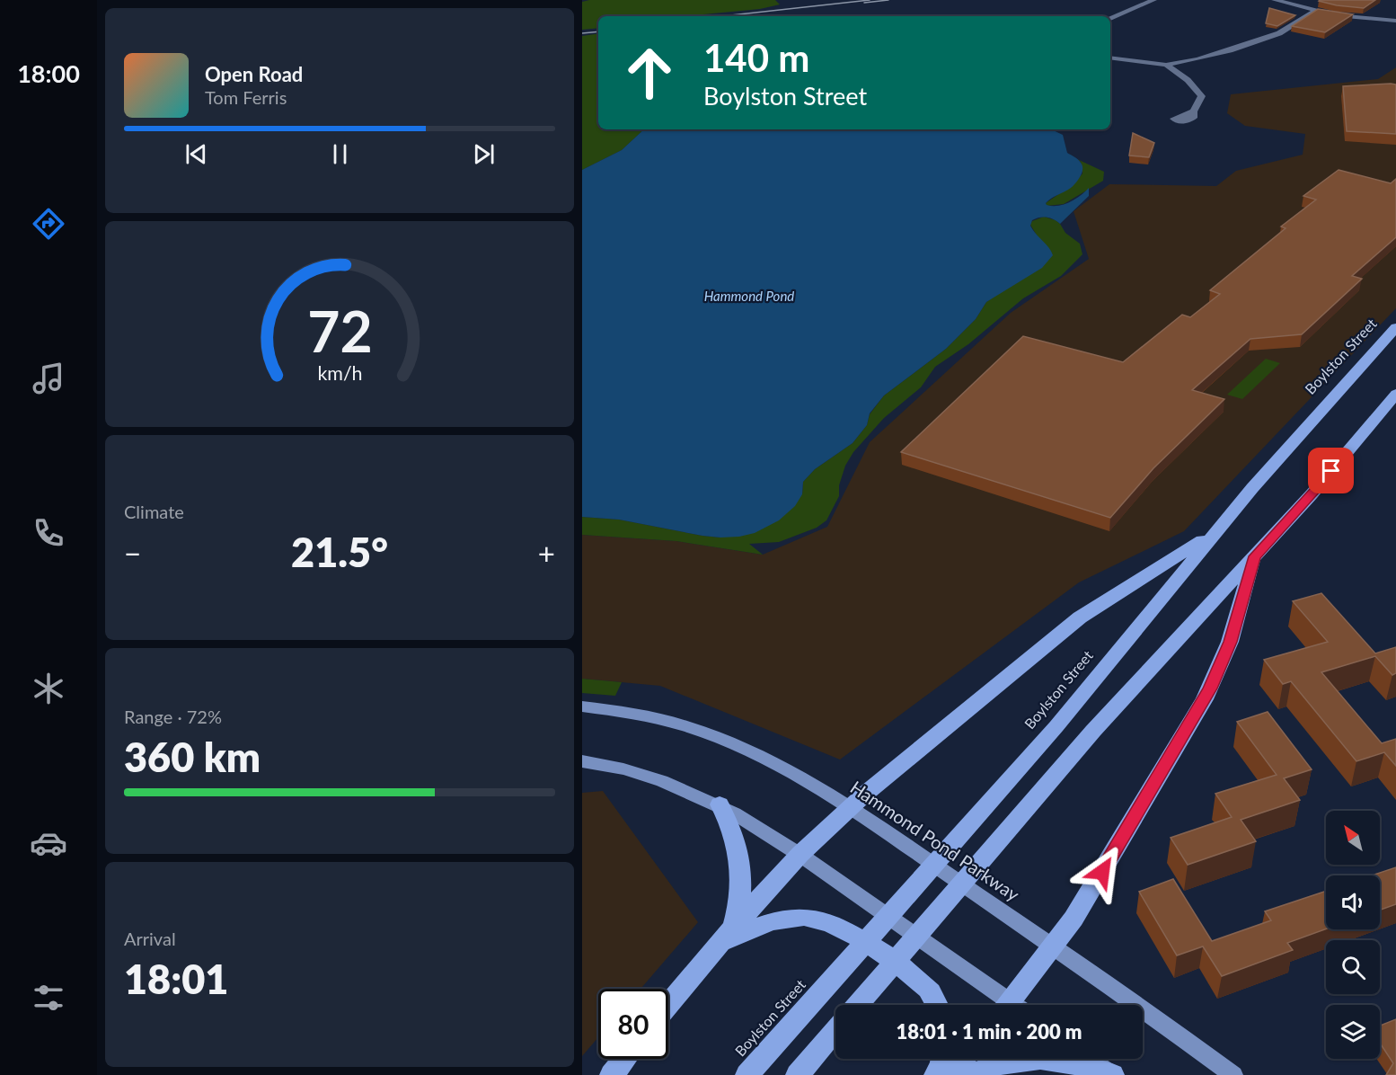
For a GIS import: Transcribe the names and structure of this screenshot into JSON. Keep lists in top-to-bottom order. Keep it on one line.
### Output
{"streets":{"highway":["Boylston Street"],"main road":["Hammond Pond Parkway"]},"water":["Hammond Pond"],"north":"top left","page":{"tabs":"18:00","turn":["140 m","Boylston Street"],"song":["Open Road","Tom Ferris"],"tile":["Climate",["Range · 72%","360 km"],["Arrival","18:01"]],"heat":["−","21.5°","+"],"limit":"80","trip":"18:01 · 1 min · 200 m","gauge":["72","km/h"]}}
